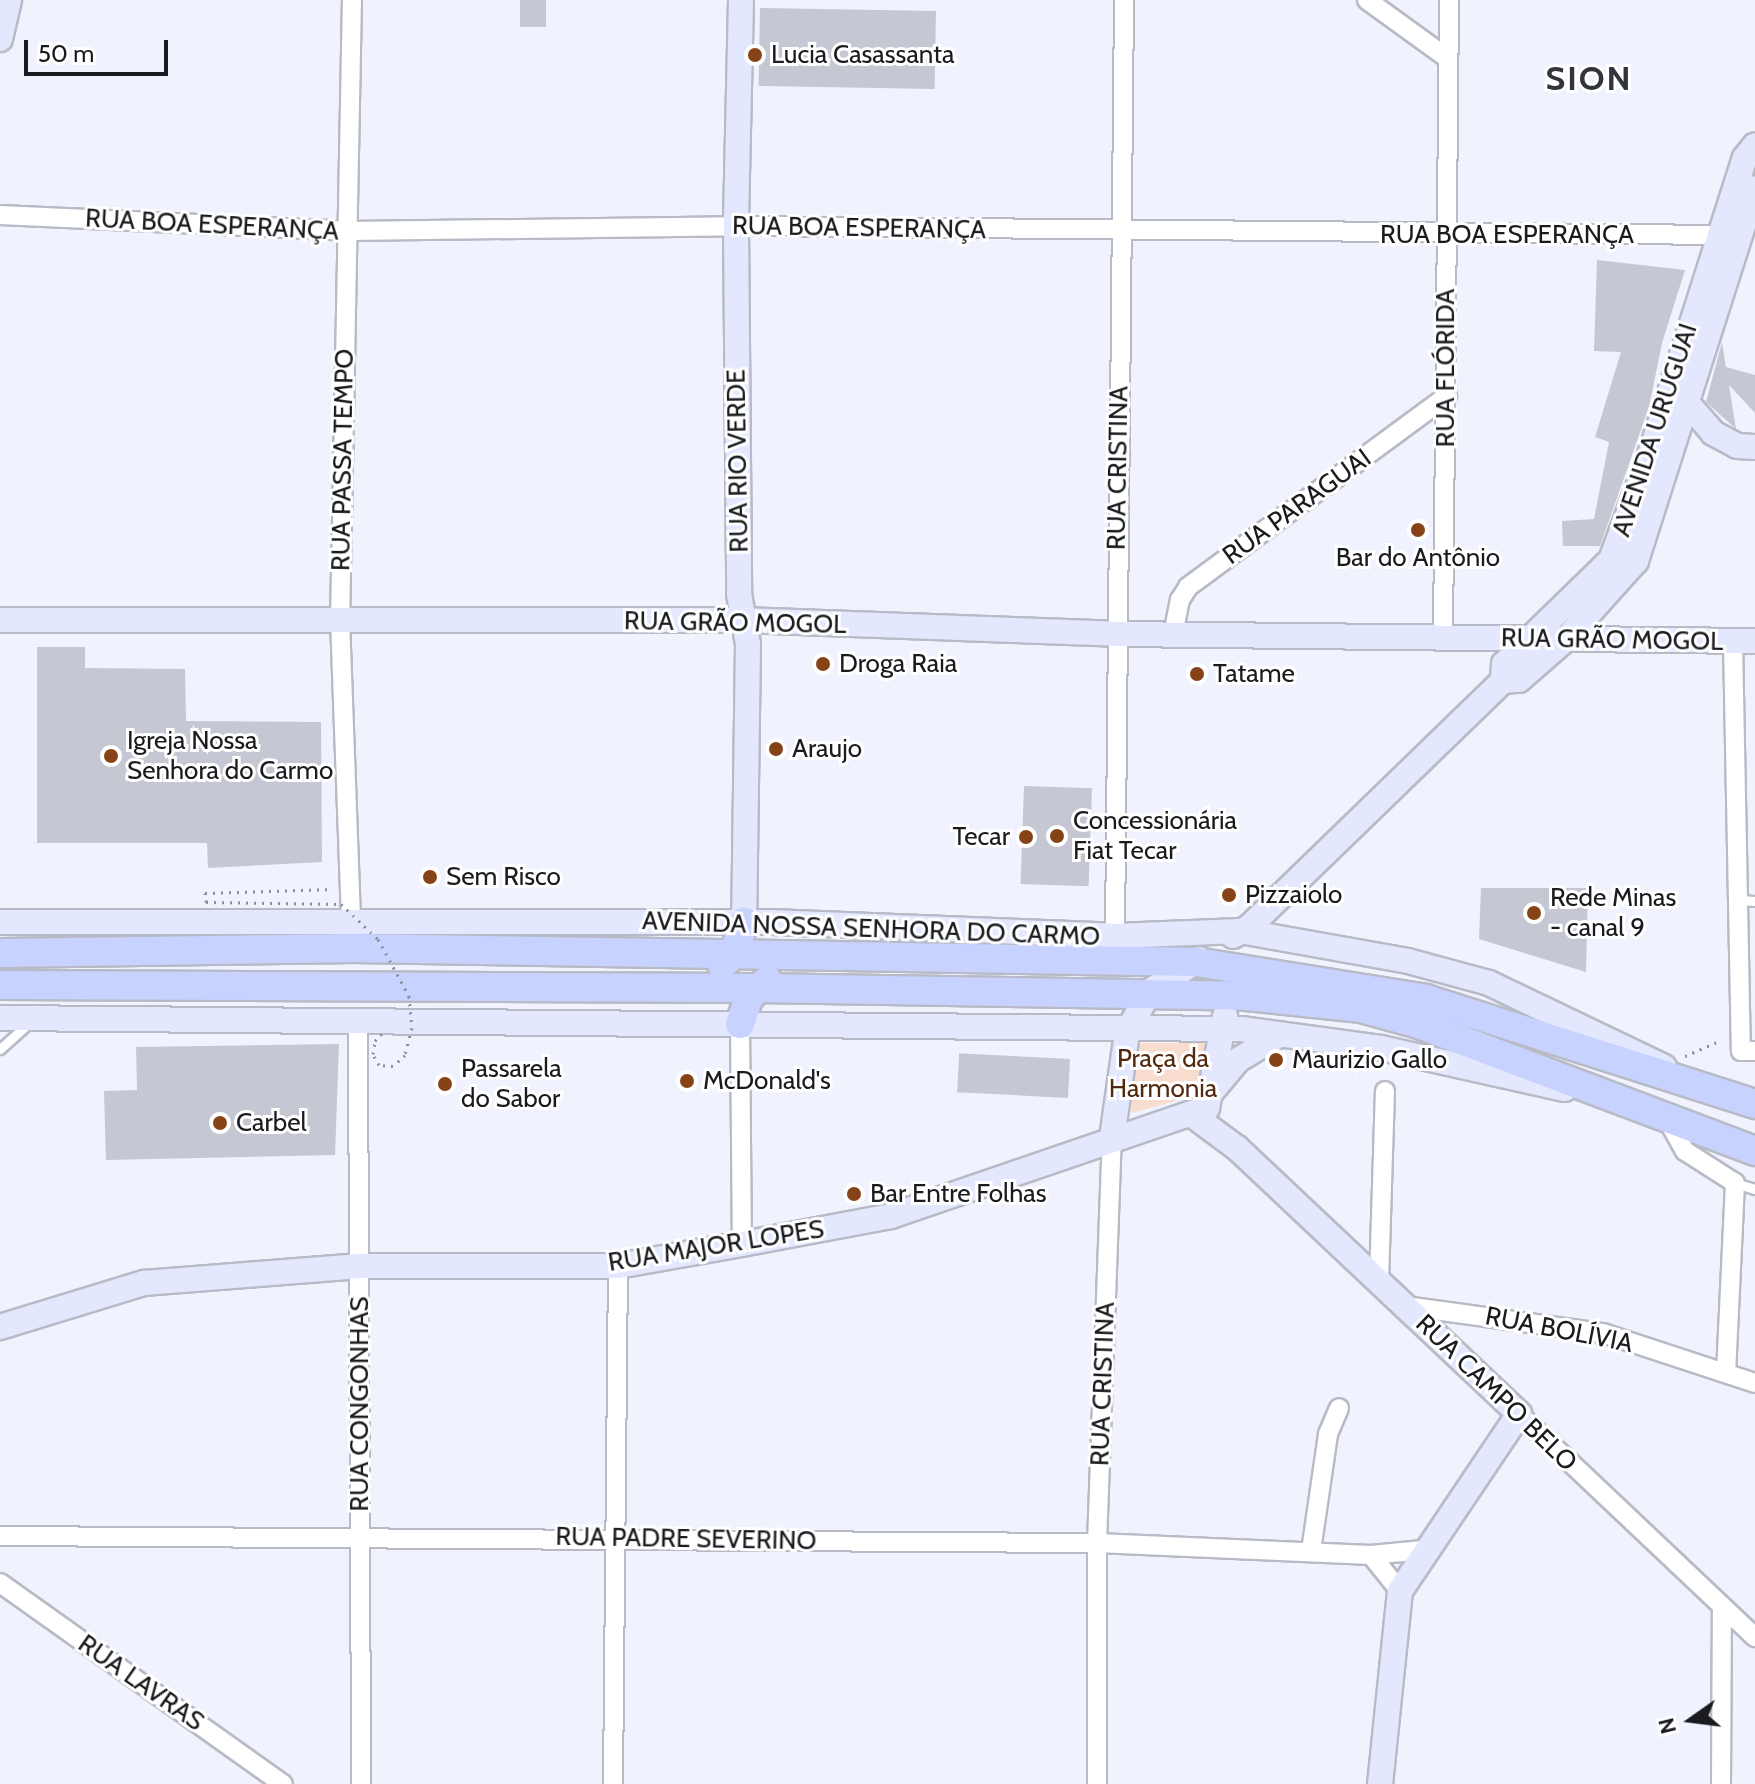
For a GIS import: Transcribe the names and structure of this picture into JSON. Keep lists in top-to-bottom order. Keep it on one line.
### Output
{"streets":{"main road":["AVENIDA NOSSA SENHORA DO CARMO"],"street":["RUA BOA ESPERANÇA","RUA FLÓRIDA","AVENIDA URUGUAI","RUA PASSA TEMPO","RUA RIO VERDE","RUA CRISTINA","RUA PARAGUAI","RUA GRÃO MOGOL","RUA MAJOR LOPES","RUA BOLÍVIA","RUA CAMPO BELO","RUA CONGONHAS","RUA PADRE SEVERINO","RUA LAVRAS"]},"crossings":[["RUA BOA ESPERANÇA","RUA FLÓRIDA"],["RUA BOA ESPERANÇA","AVENIDA URUGUAI"],["RUA BOA ESPERANÇA","RUA PASSA TEMPO"],["RUA BOA ESPERANÇA","RUA RIO VERDE"],["RUA BOA ESPERANÇA","RUA CRISTINA"],["RUA FLÓRIDA","RUA PARAGUAI"],["RUA FLÓRIDA","RUA GRÃO MOGOL"],["AVENIDA URUGUAI","RUA CRISTINA"],["AVENIDA URUGUAI","RUA GRÃO MOGOL"],["AVENIDA URUGUAI","AVENIDA NOSSA SENHORA DO CARMO"],["RUA PASSA TEMPO","RUA GRÃO MOGOL"],["RUA PASSA TEMPO","AVENIDA NOSSA SENHORA DO CARMO"],["RUA RIO VERDE","RUA GRÃO MOGOL"],["RUA RIO VERDE","AVENIDA NOSSA SENHORA DO CARMO"],["RUA CRISTINA","RUA GRÃO MOGOL"],["RUA CRISTINA","AVENIDA NOSSA SENHORA DO CARMO"],["RUA CRISTINA","RUA MAJOR LOPES"],["RUA CRISTINA","RUA PADRE SEVERINO"],["RUA PARAGUAI","RUA GRÃO MOGOL"],["AVENIDA NOSSA SENHORA DO CARMO","RUA CONGONHAS"],["RUA MAJOR LOPES","RUA CAMPO BELO"],["RUA MAJOR LOPES","RUA CONGONHAS"],["RUA BOLÍVIA","RUA CAMPO BELO"],["RUA CONGONHAS","RUA PADRE SEVERINO"]],"districts":["SION"],"parks":["Praça da Harmonia"],"places":["Lucia Casassanta","Bar do Antônio","Droga Raia","Tatame","Araujo","Igreja Nossa Senhora do Carmo","Concessionária Fiat Tecar","Tecar","Sem Risco","Pizzaiolo","Rede Minas - canal 9","Maurizio Gallo","McDonald's","Passarela do Sabor","Carbel","Bar Entre Folhas"],"scale_bar":"50 m","north":"left"}
